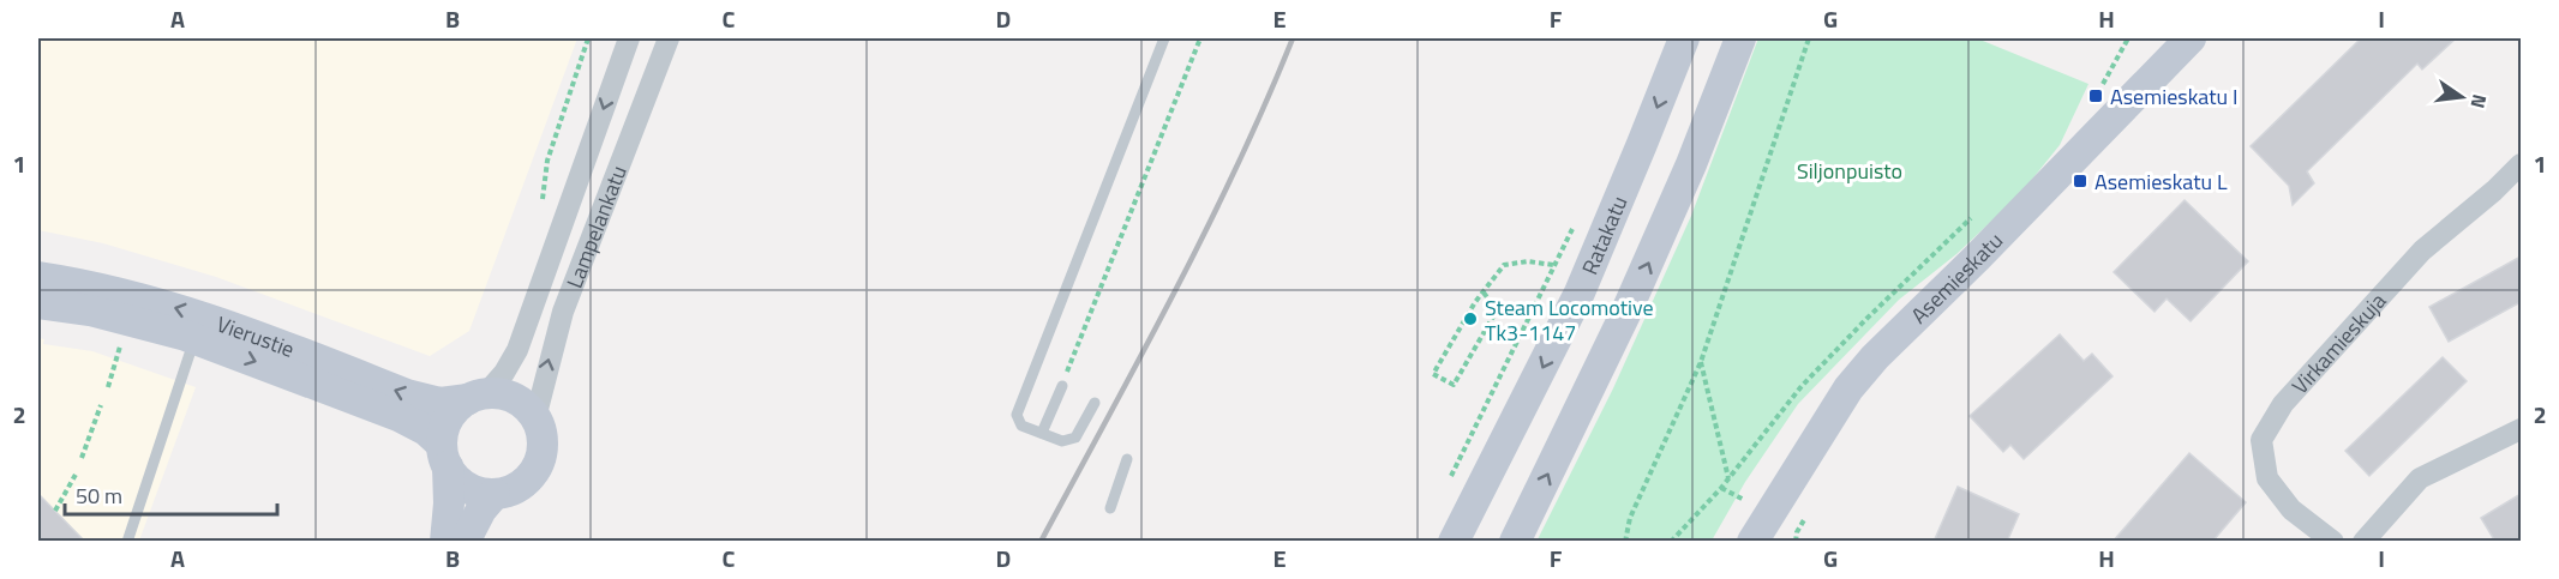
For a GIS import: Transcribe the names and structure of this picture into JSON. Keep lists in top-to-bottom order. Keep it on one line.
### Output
{"streets":{"street":["Lampelankatu","Ratakatu","Asemieskatu","Vierustie","Virkamieskuja"]},"crossings":[["Lampelankatu","Vierustie"]],"parks":["Siljonpuisto"],"places":{"transit":["Asemieskatu I","Asemieskatu L"],"other":["Steam Locomotive Tk3-1147"]},"scale_bar":"50 m","north":"right","grid":{"columns":["A","B","C","D","E","F","G","H","I"],"rows":["1","2"]}}
